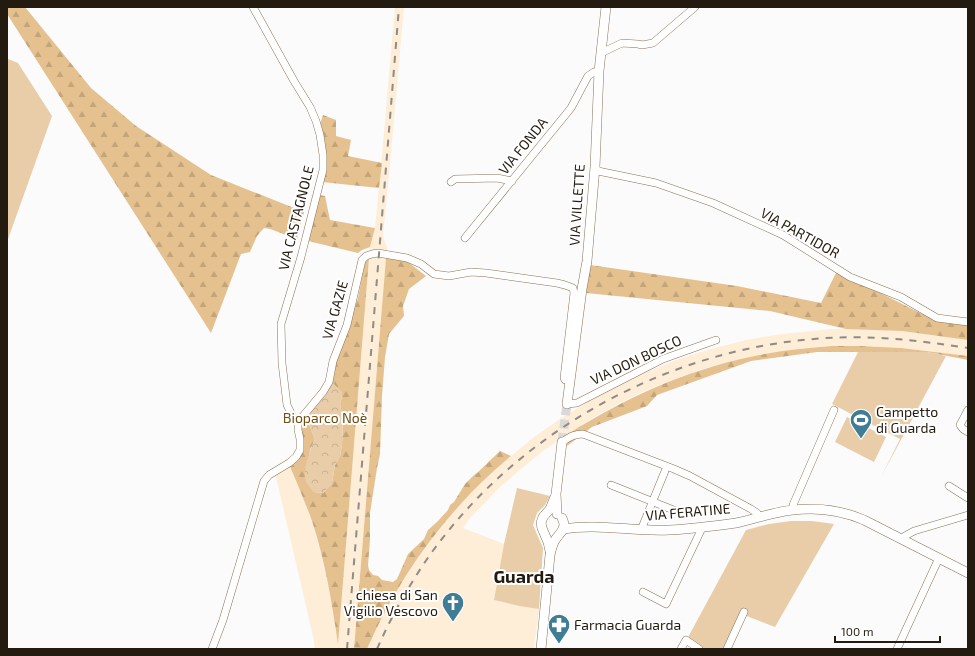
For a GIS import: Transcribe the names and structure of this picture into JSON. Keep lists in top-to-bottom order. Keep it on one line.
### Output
{"streets":{"street":["VIA FONDA","VIA VILLETTE","VIA CASTAGNOLE","VIA PARTIDOR","VIA GAZIE","VIA DON BOSCO","VIA FERATINE"]},"crossings":[["VIA FONDA","VIA VILLETTE"],["VIA VILLETTE","VIA PARTIDOR"],["VIA VILLETTE","VIA GAZIE"],["VIA VILLETTE","VIA DON BOSCO"],["VIA CASTAGNOLE","VIA GAZIE"]],"districts":["Guarda"],"parks":["Bioparco Noè"],"places":{"sports":["Campetto di Guarda"],"church":["chiesa di San Vigilio Vescovo"],"pharmacy":["Farmacia Guarda"]},"scale_bar":"100 m"}
